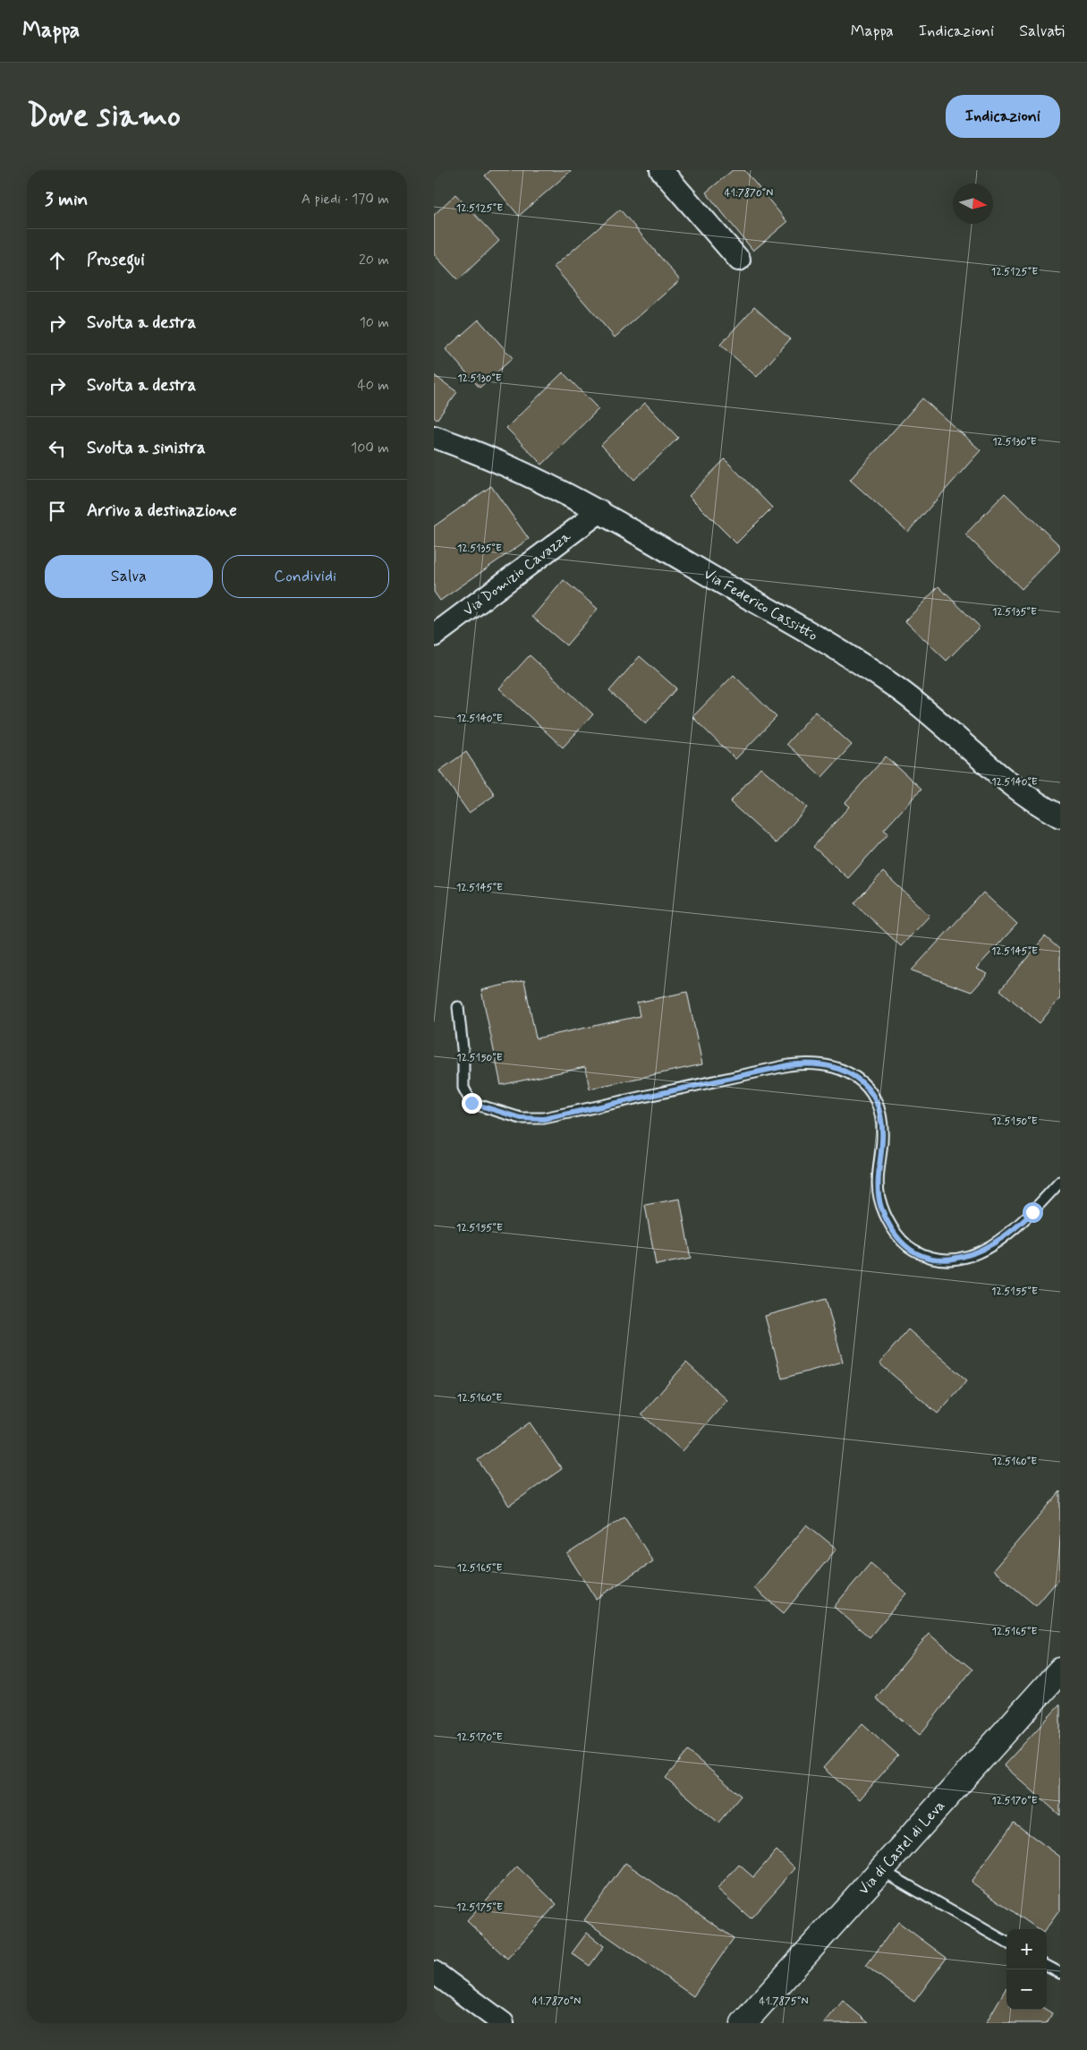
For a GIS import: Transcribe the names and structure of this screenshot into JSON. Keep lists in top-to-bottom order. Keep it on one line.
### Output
{"streets":{"street":["Via Domizio Cavazza","Via Federico Cassitto","Via di Castel di Leva"]},"crossings":[["Via Domizio Cavazza","Via Federico Cassitto"]],"north":"right","page":{"header":"Mappa","nav":["Mappa","Indicazioni","Salvati"],"buttons":["Indicazioni",["Salva","Condividi"]],"title":"Dove siamo","heading":["3 min","A piedi · 170 m"],"list":[["Prosegui","20 m"],["Svolta a destra","10 m"],["Svolta a destra","40 m"],["Svolta a sinistra","100 m"],"Arrivo a destinazione"],"map_buttons":["+","−"]},"coordinates":["41.7870°N","12.5125°E","12.5130°E","12.5135°E","12.5140°E","12.5145°E","12.5150°E","12.5155°E","12.5160°E","12.5165°E","12.5170°E","12.5175°E","41.7875°N"]}
